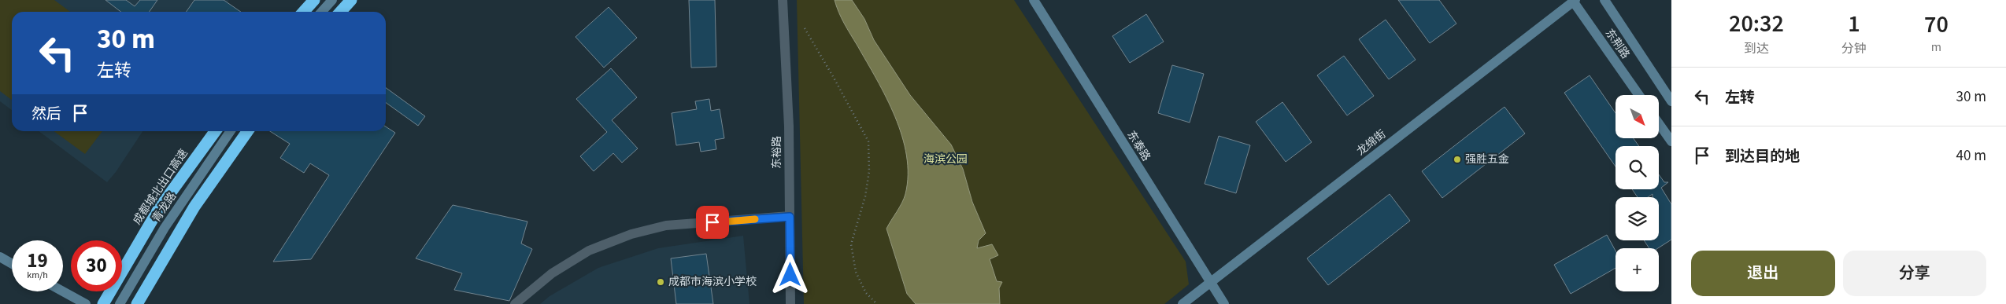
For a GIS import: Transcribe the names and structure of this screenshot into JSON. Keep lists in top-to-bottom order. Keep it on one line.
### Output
{"streets":{"highway":["成都城北出口高速"],"street":["东荆路","龙绵街","东泰路","东裕路","青龙路"]},"crossings":[["东荆路","龙绵街"],["龙绵街","东泰路"]],"parks":["海滨公园"],"places":["强胜五金","成都市海滨小学校"],"north":"bottom right","page":{"eta":["20:32","到达","1","分钟","70","m"],"turn":["30 m","左转"],"list":[{"name":"左转","value":"30 m"},{"name":"到达目的地","value":"40 m"}],"then":"然后","map_buttons":"+","speed":"19 km/h","limit":"30","buttons":["退出","分享"]}}
